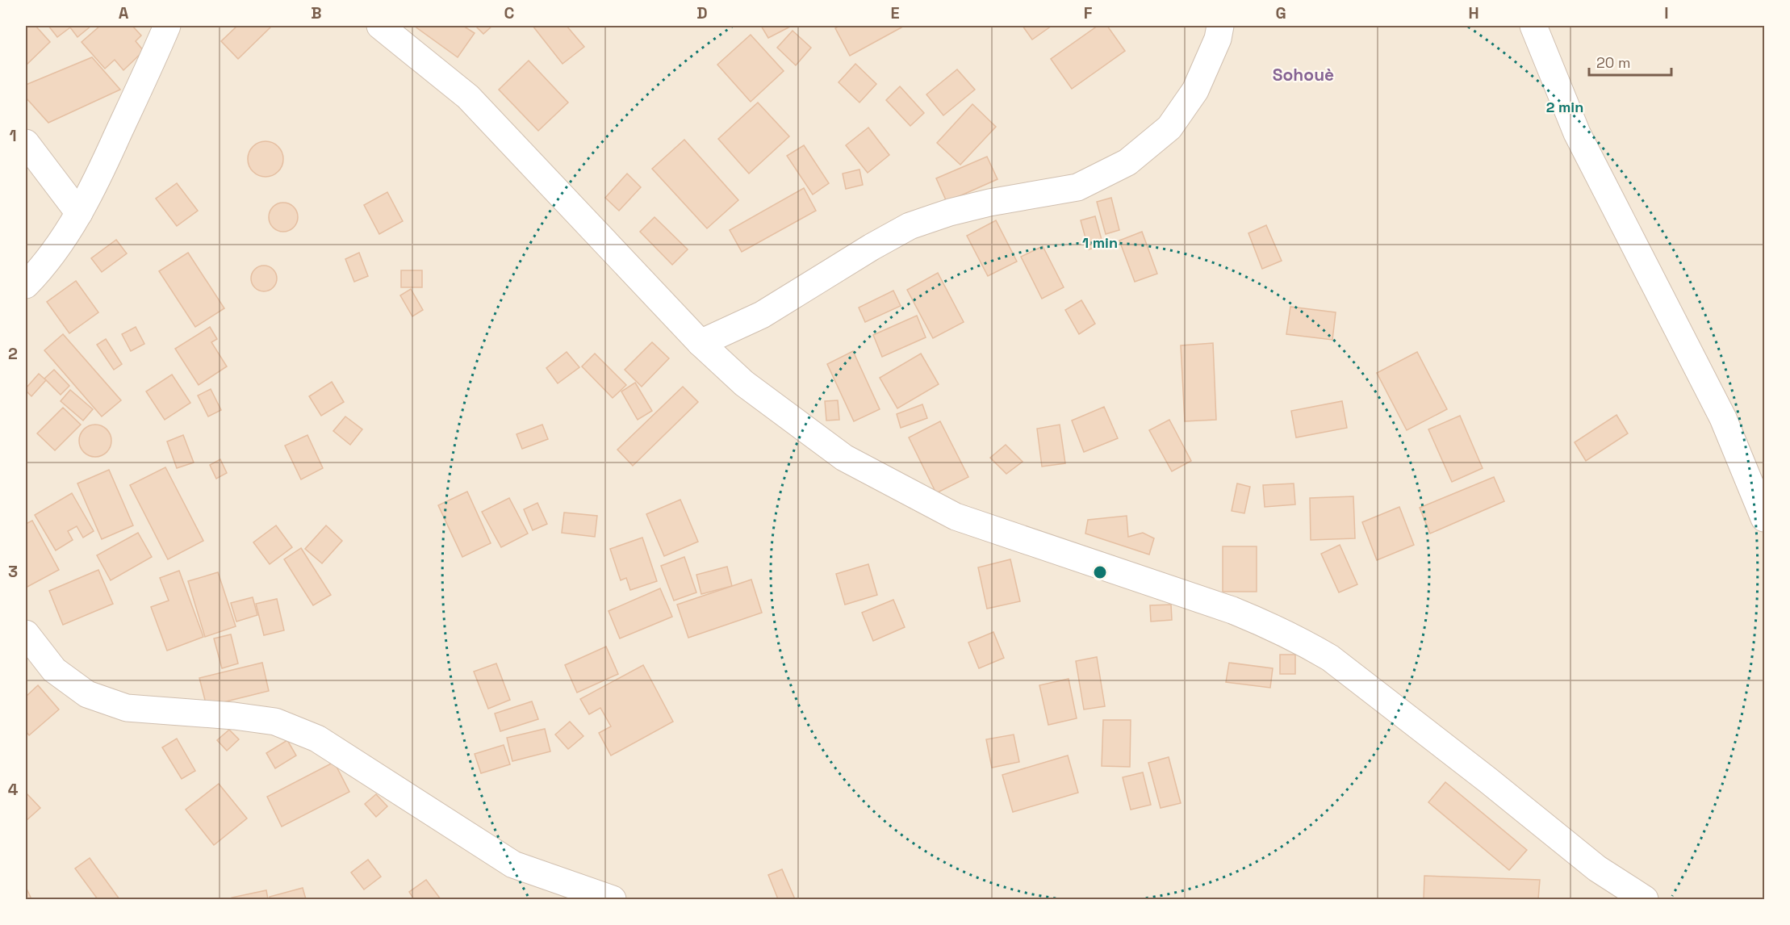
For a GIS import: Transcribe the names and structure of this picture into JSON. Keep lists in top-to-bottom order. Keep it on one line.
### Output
{"districts":["Sohouè"],"scale_bar":"20 m","grid":{"columns":["A","B","C","D","E","F","G","H","I"],"rows":["1","2","3","4"]},"rings":["2 min","1 min"]}
